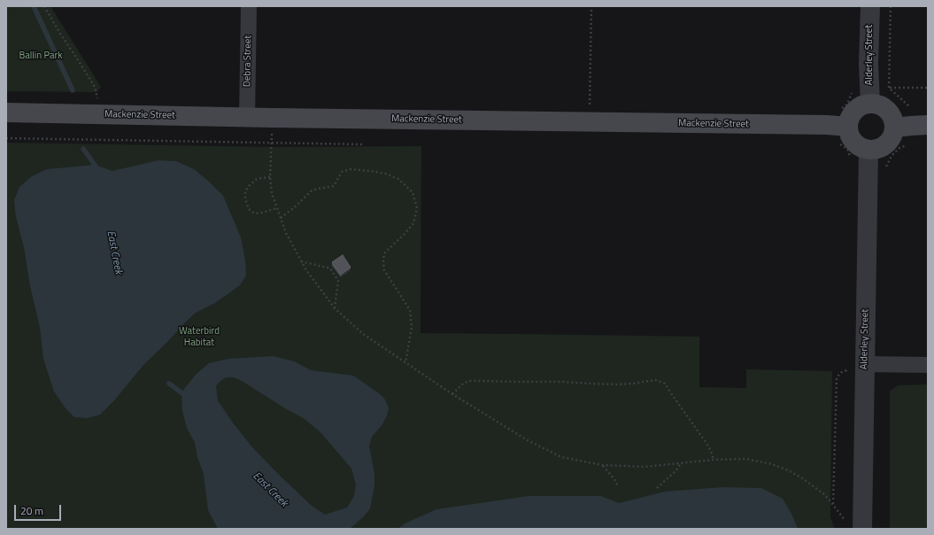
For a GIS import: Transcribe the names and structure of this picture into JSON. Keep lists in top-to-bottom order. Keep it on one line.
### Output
{"streets":{"main road":["Mackenzie Street"],"street":["Alderley Street","Debra Street"]},"crossings":[["Alderley Street","Mackenzie Street"],["Debra Street","Mackenzie Street"]],"water":["East Creek"],"parks":["Ballin Park","Waterbird Habitat"],"scale_bar":"20 m"}
